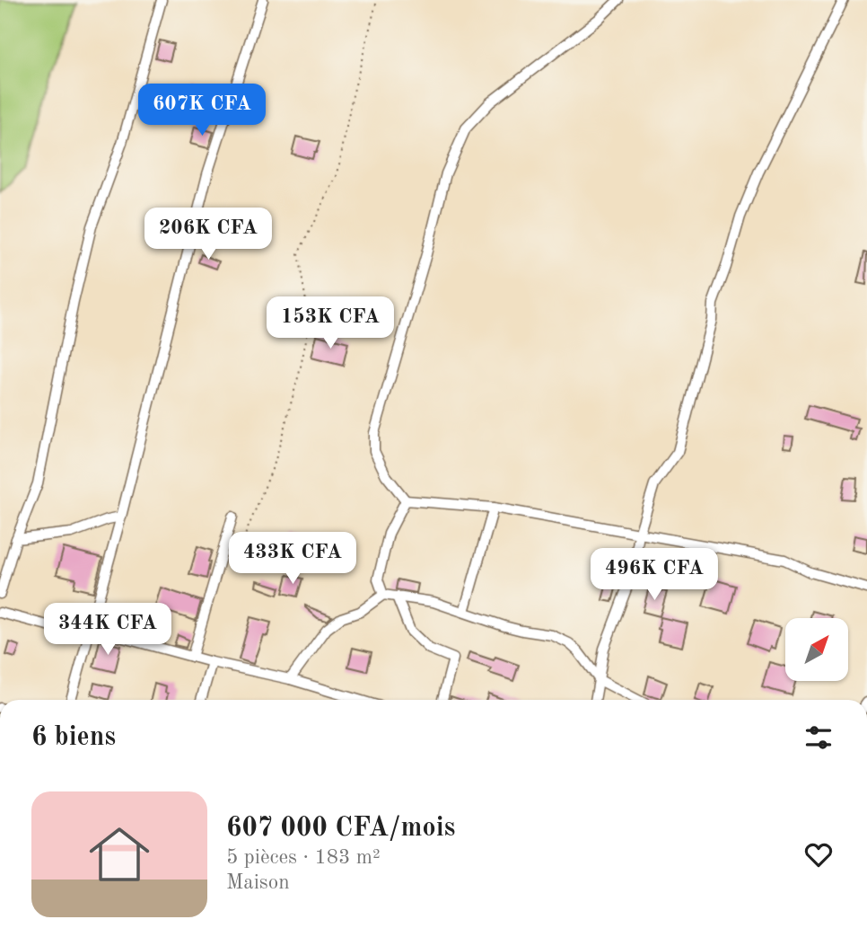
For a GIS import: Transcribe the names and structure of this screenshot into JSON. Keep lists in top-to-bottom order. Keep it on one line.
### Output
{"north":"top right","page":{"price":["607K CFA","206K CFA","153K CFA","433K CFA","496K CFA","344K CFA"],"heading":"6 biens","list":[{"name":"607 000 CFA/mois","note":"5 pièces · 183 m² · Maison"}]}}
